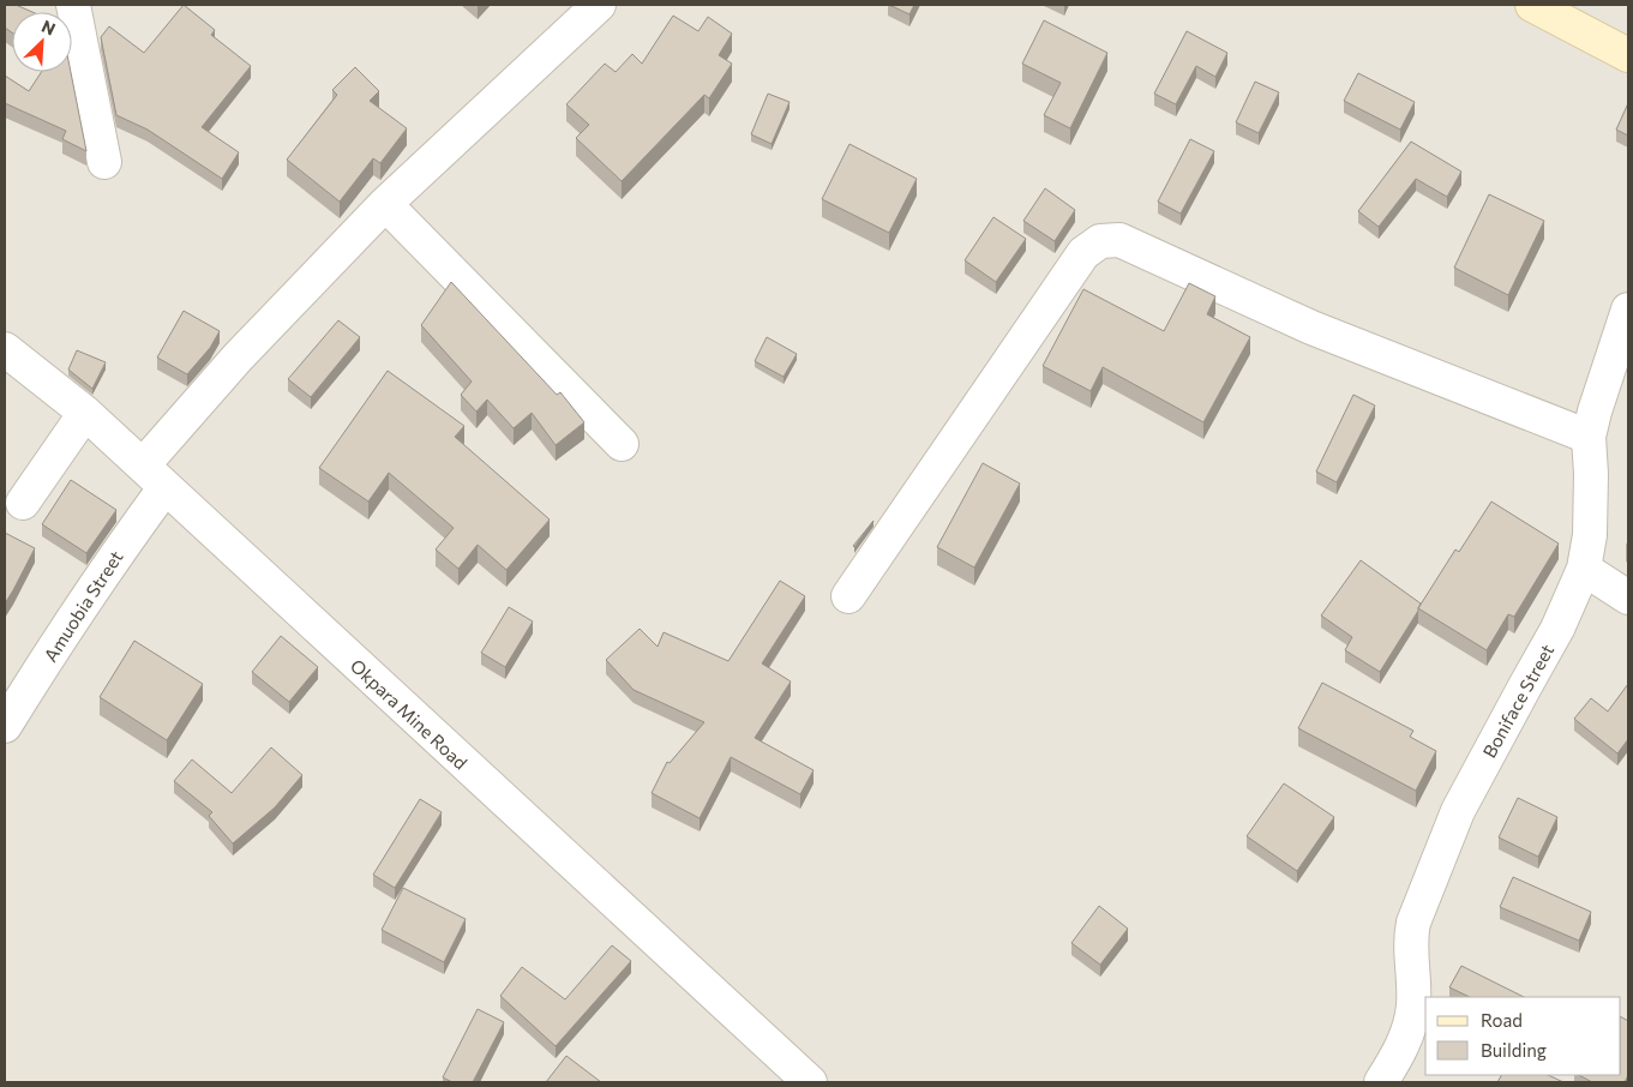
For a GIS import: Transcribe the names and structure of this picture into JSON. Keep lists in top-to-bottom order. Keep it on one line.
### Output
{"streets":{"street":["Amuobia Street","Boniface Street","Okpara Mine Road"]},"crossings":[["Amuobia Street","Okpara Mine Road"]],"legend":["Road","Building"],"north":"top right"}
